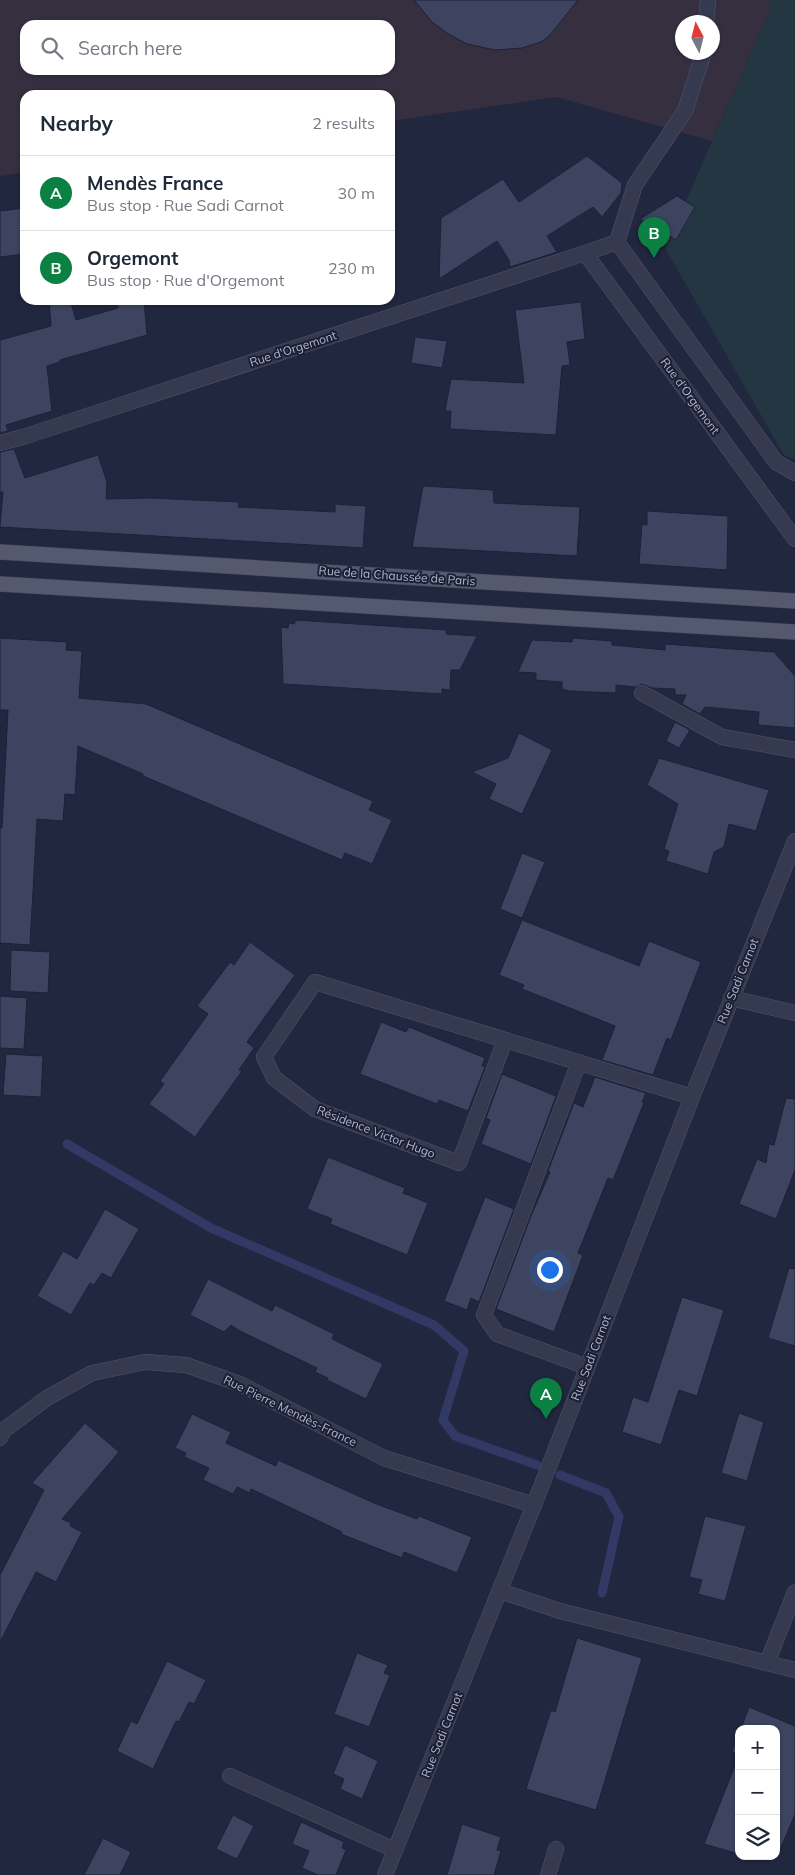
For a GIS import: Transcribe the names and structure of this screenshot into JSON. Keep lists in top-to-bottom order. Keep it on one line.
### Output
{"streets":{"main road":["Rue de la Chaussée de Paris"],"street":["Rue d'Orgemont","Rue Sadi Carnot","Résidence Victor Hugo","Rue Pierre Mendès-France"]},"crossings":[["Rue Sadi Carnot","Résidence Victor Hugo"],["Rue Sadi Carnot","Rue Pierre Mendès-France"]],"north":"top","page":{"search":"Search here","heading":["Nearby","2 results"],"list":[{"mark":"A","name":"Mendès France","note":"Bus stop · Rue Sadi Carnot","value":"30 m"},{"mark":"B","name":"Orgemont","note":"Bus stop · Rue d'Orgemont","value":"230 m"}],"pins":["B","A"],"map_buttons":["+","−"]}}
